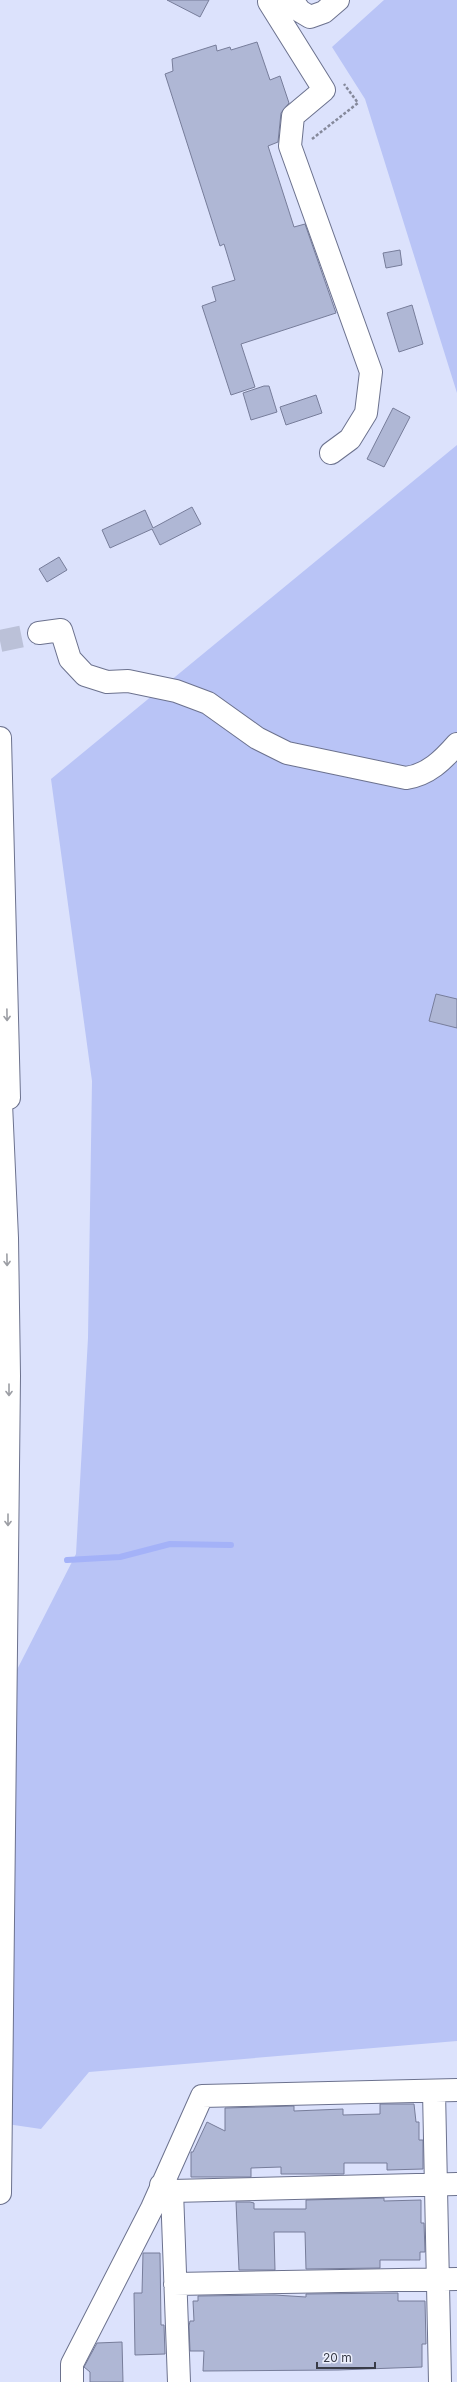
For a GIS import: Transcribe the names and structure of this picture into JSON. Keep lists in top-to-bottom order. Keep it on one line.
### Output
{"scale_bar":"20 m"}
